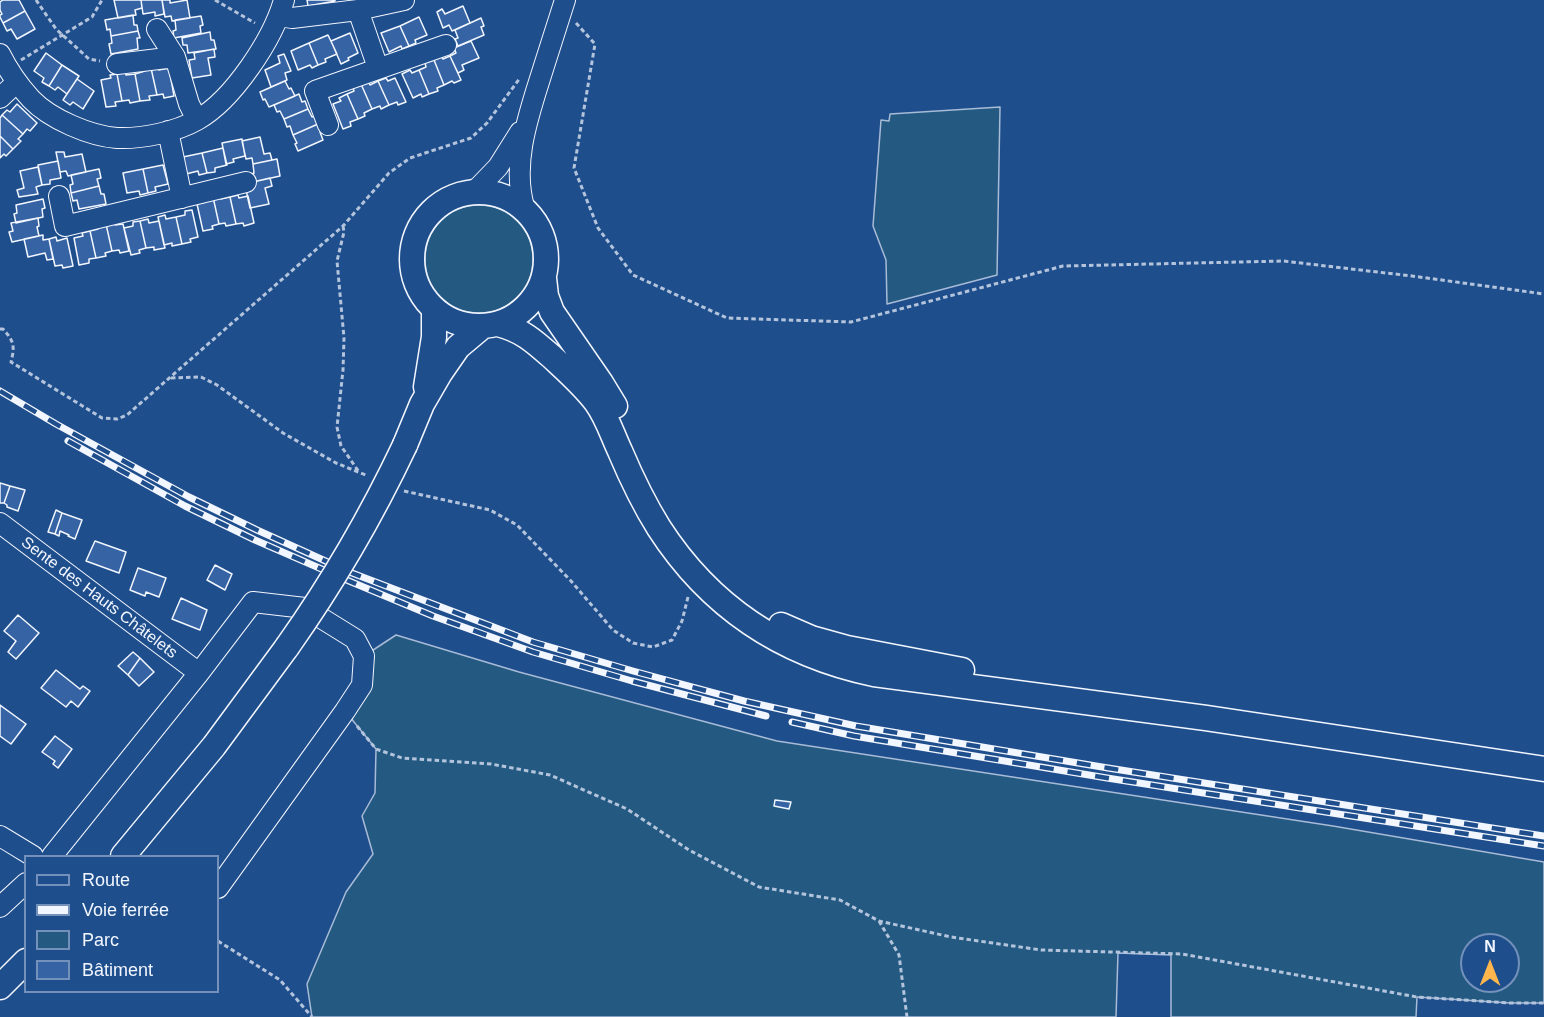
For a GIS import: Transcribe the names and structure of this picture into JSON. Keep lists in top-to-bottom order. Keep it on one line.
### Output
{"streets":{"street":["Sente des Hauts Châtelets"]},"legend":["Route","Voie ferrée","Parc","Bâtiment"],"north":"top"}
